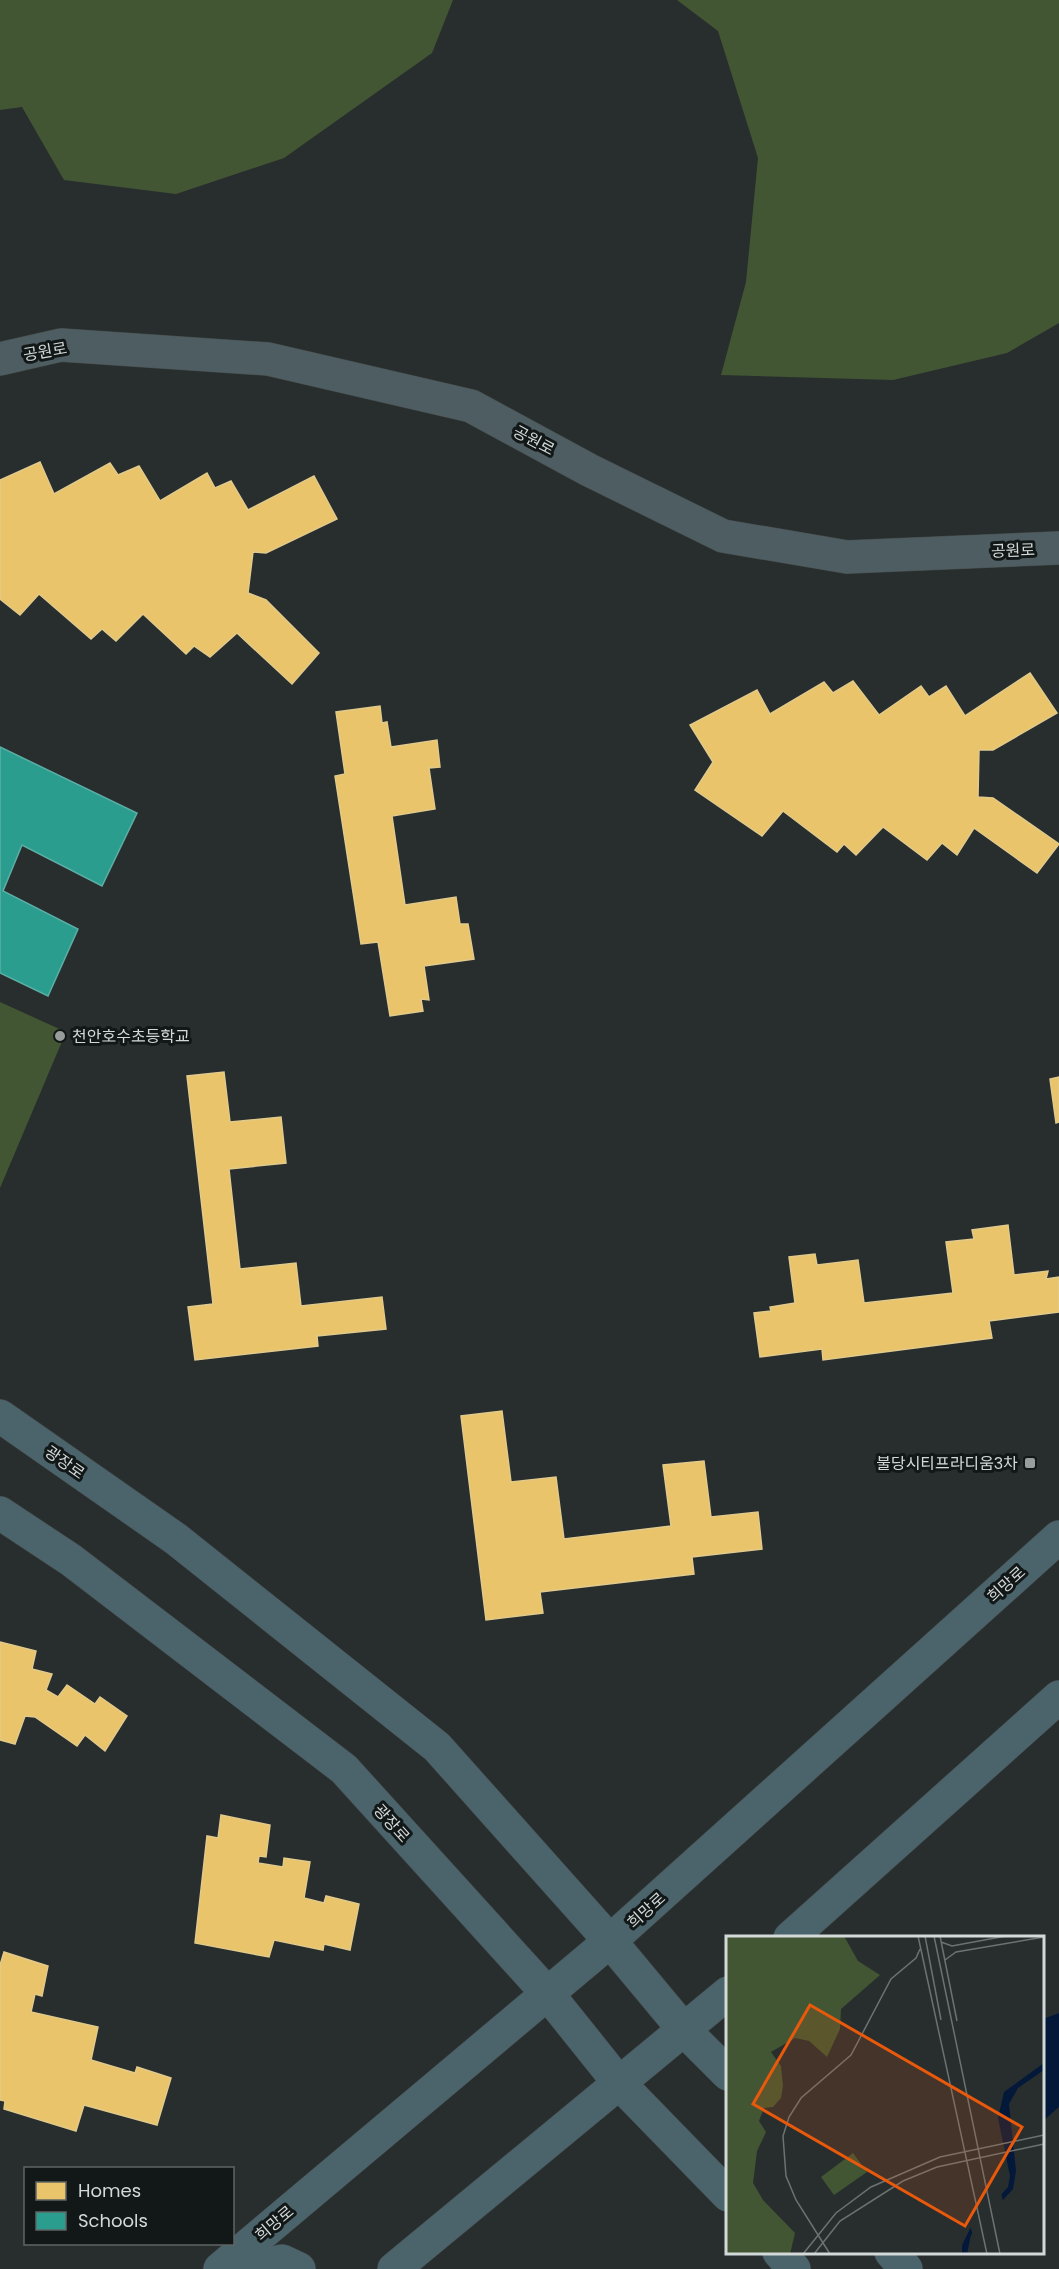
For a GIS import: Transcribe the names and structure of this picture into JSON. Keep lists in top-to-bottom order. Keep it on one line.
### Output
{"streets":{"main road":["광장로","희망로"],"street":["공원로"]},"crossings":[["광장로","희망로"]],"places":{"other":["천안호수초등학교"],"transit":["불당시티프라디움3차"]},"legend":["Homes","Schools"]}
